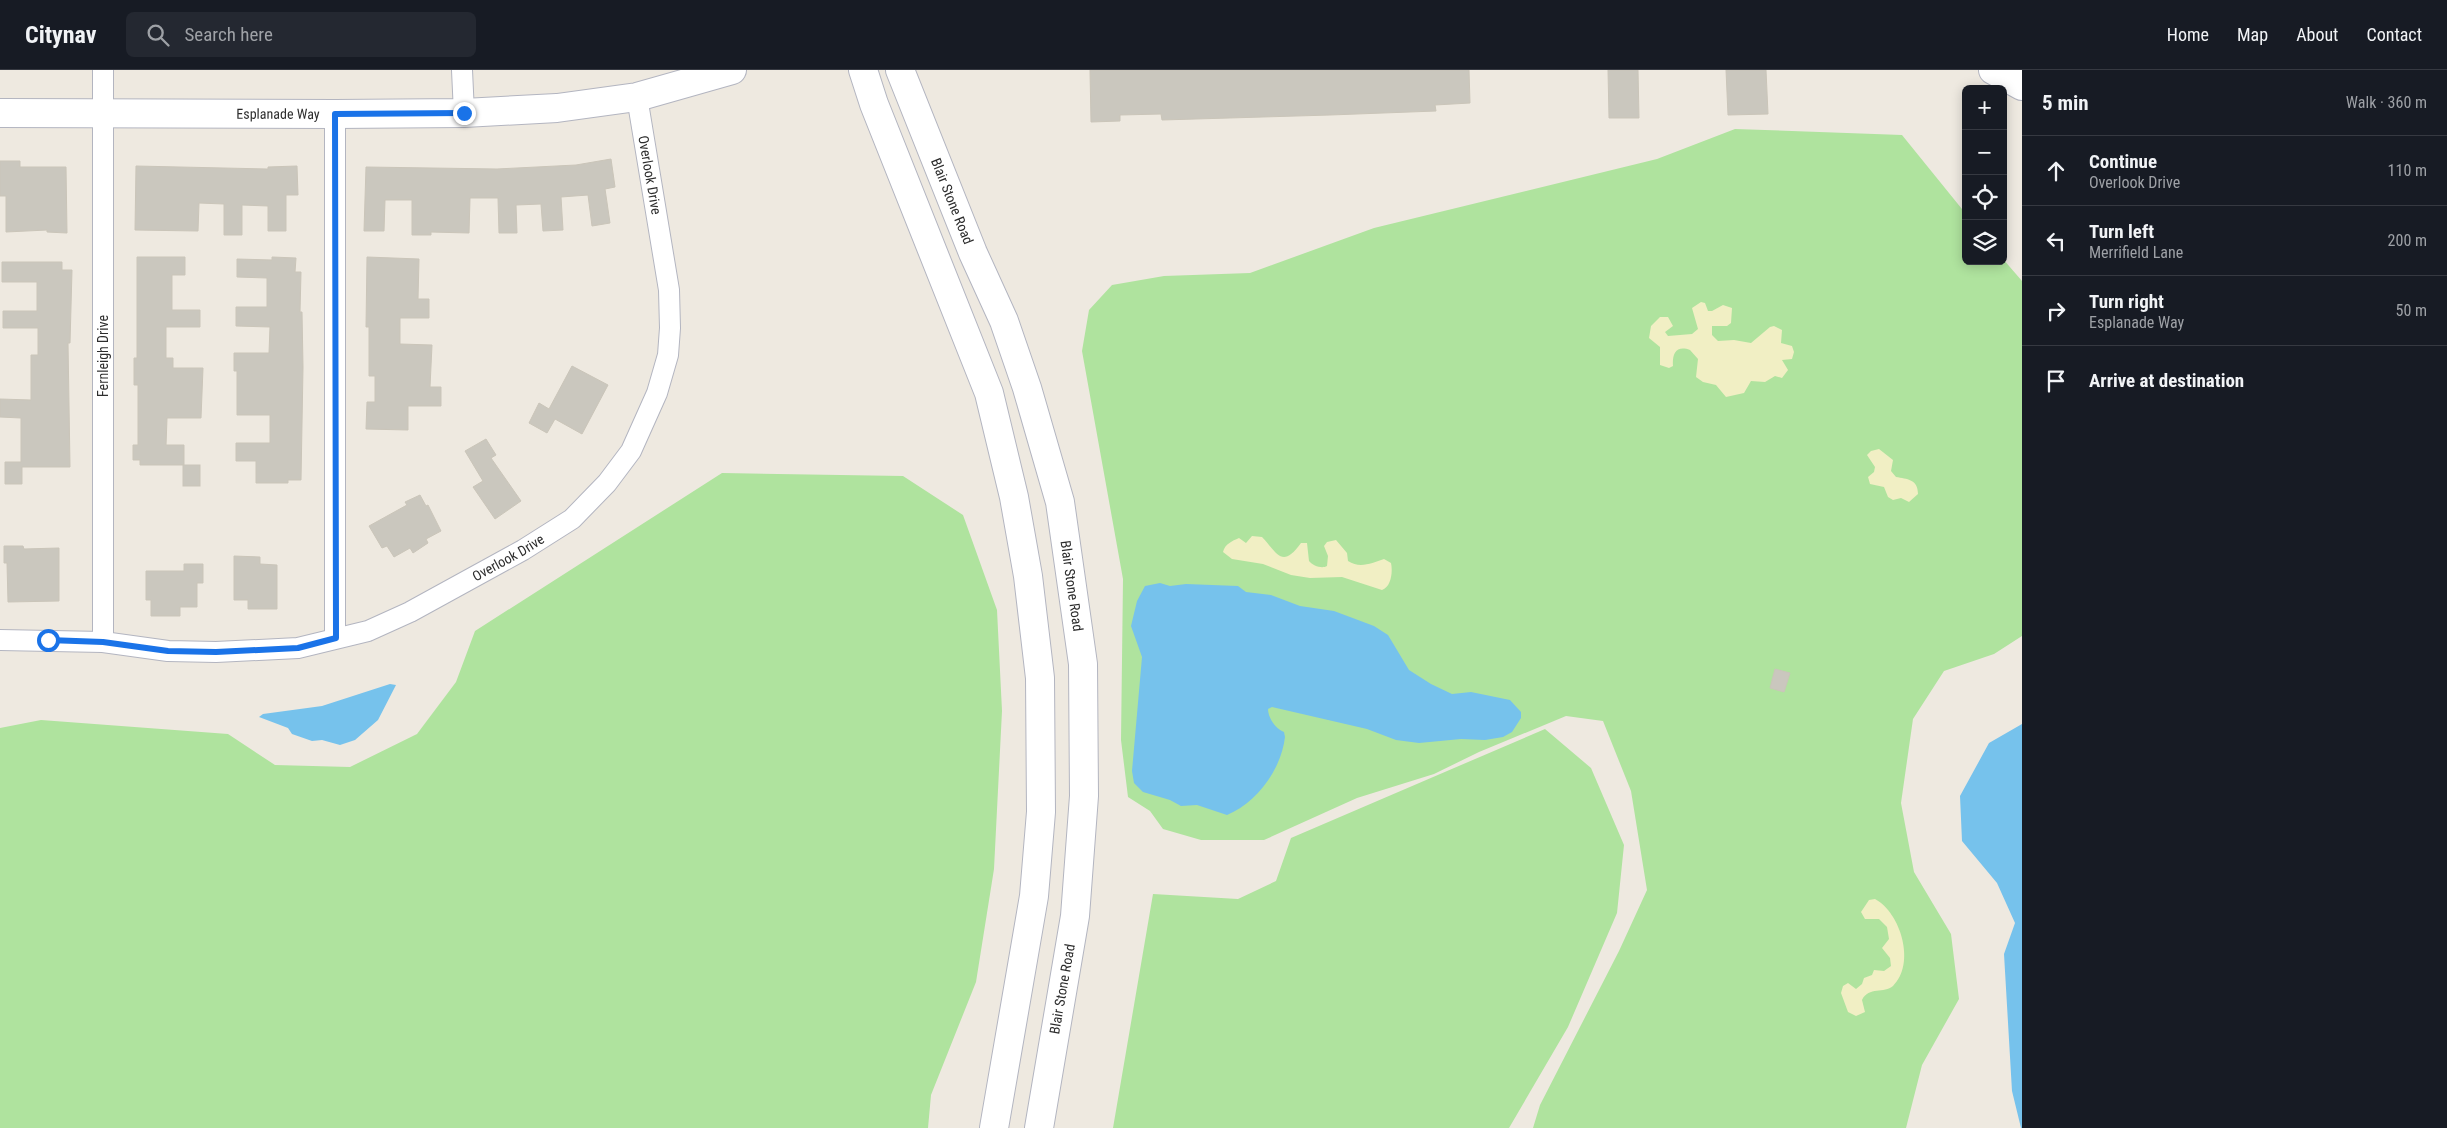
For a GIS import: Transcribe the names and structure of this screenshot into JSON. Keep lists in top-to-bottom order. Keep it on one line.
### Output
{"streets":{"street":["Esplanade Way","Overlook Drive","Blair Stone Road","Fernleigh Drive"]},"crossings":[["Esplanade Way","Overlook Drive"],["Esplanade Way","Fernleigh Drive"],["Overlook Drive","Fernleigh Drive"]],"page":{"header":"Citynav","search":"Search here","nav":["Home","Map","About","Contact"],"heading":["5 min","Walk · 360 m"],"map_buttons":["+","−"],"list":[["Continue","Overlook Drive","110 m"],["Turn left","Merrifield Lane","200 m"],["Turn right","Esplanade Way","50 m"],"Arrive at destination"]}}
